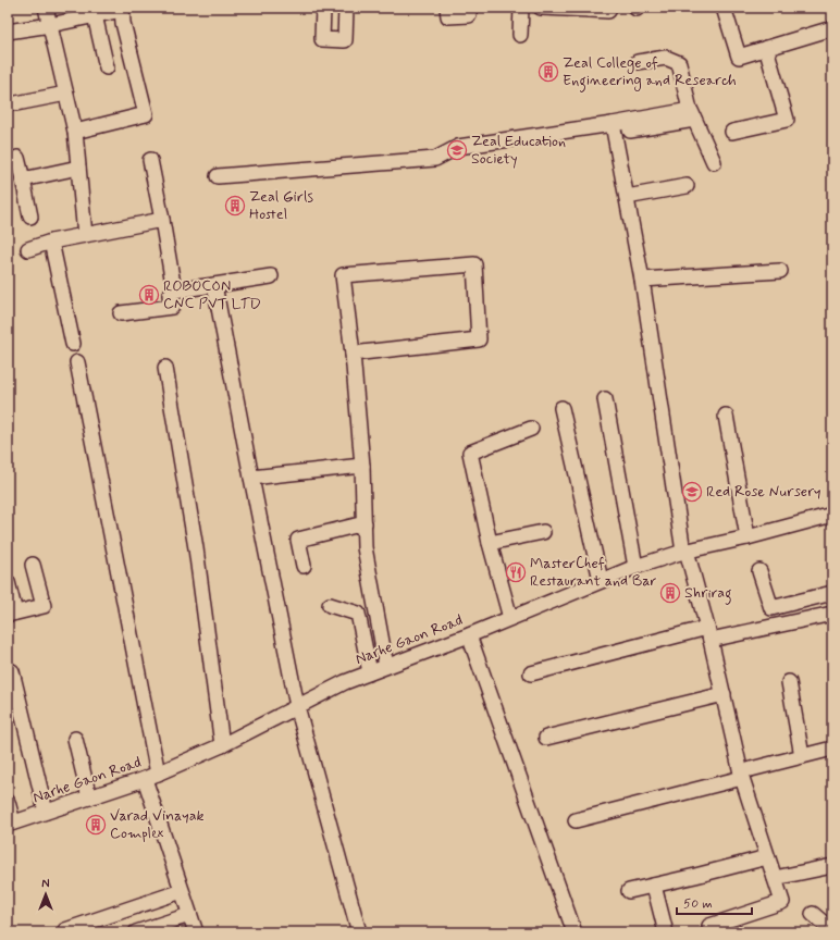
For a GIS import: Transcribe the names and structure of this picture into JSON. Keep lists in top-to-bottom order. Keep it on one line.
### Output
{"streets":{"street":["Narhe Gaon Road"]},"places":{"building":["Zeal College of Engineering and Research","Zeal Girls Hostel","ROBOCON CNC PVT LTD","Shrirag","Varad Vinayak Complex"],"school or university":["Zeal Education Society","Red Rose Nursery"],"restaurant":["MasterChef Restaurant and Bar"]},"scale_bar":"50 m","north":"top"}
